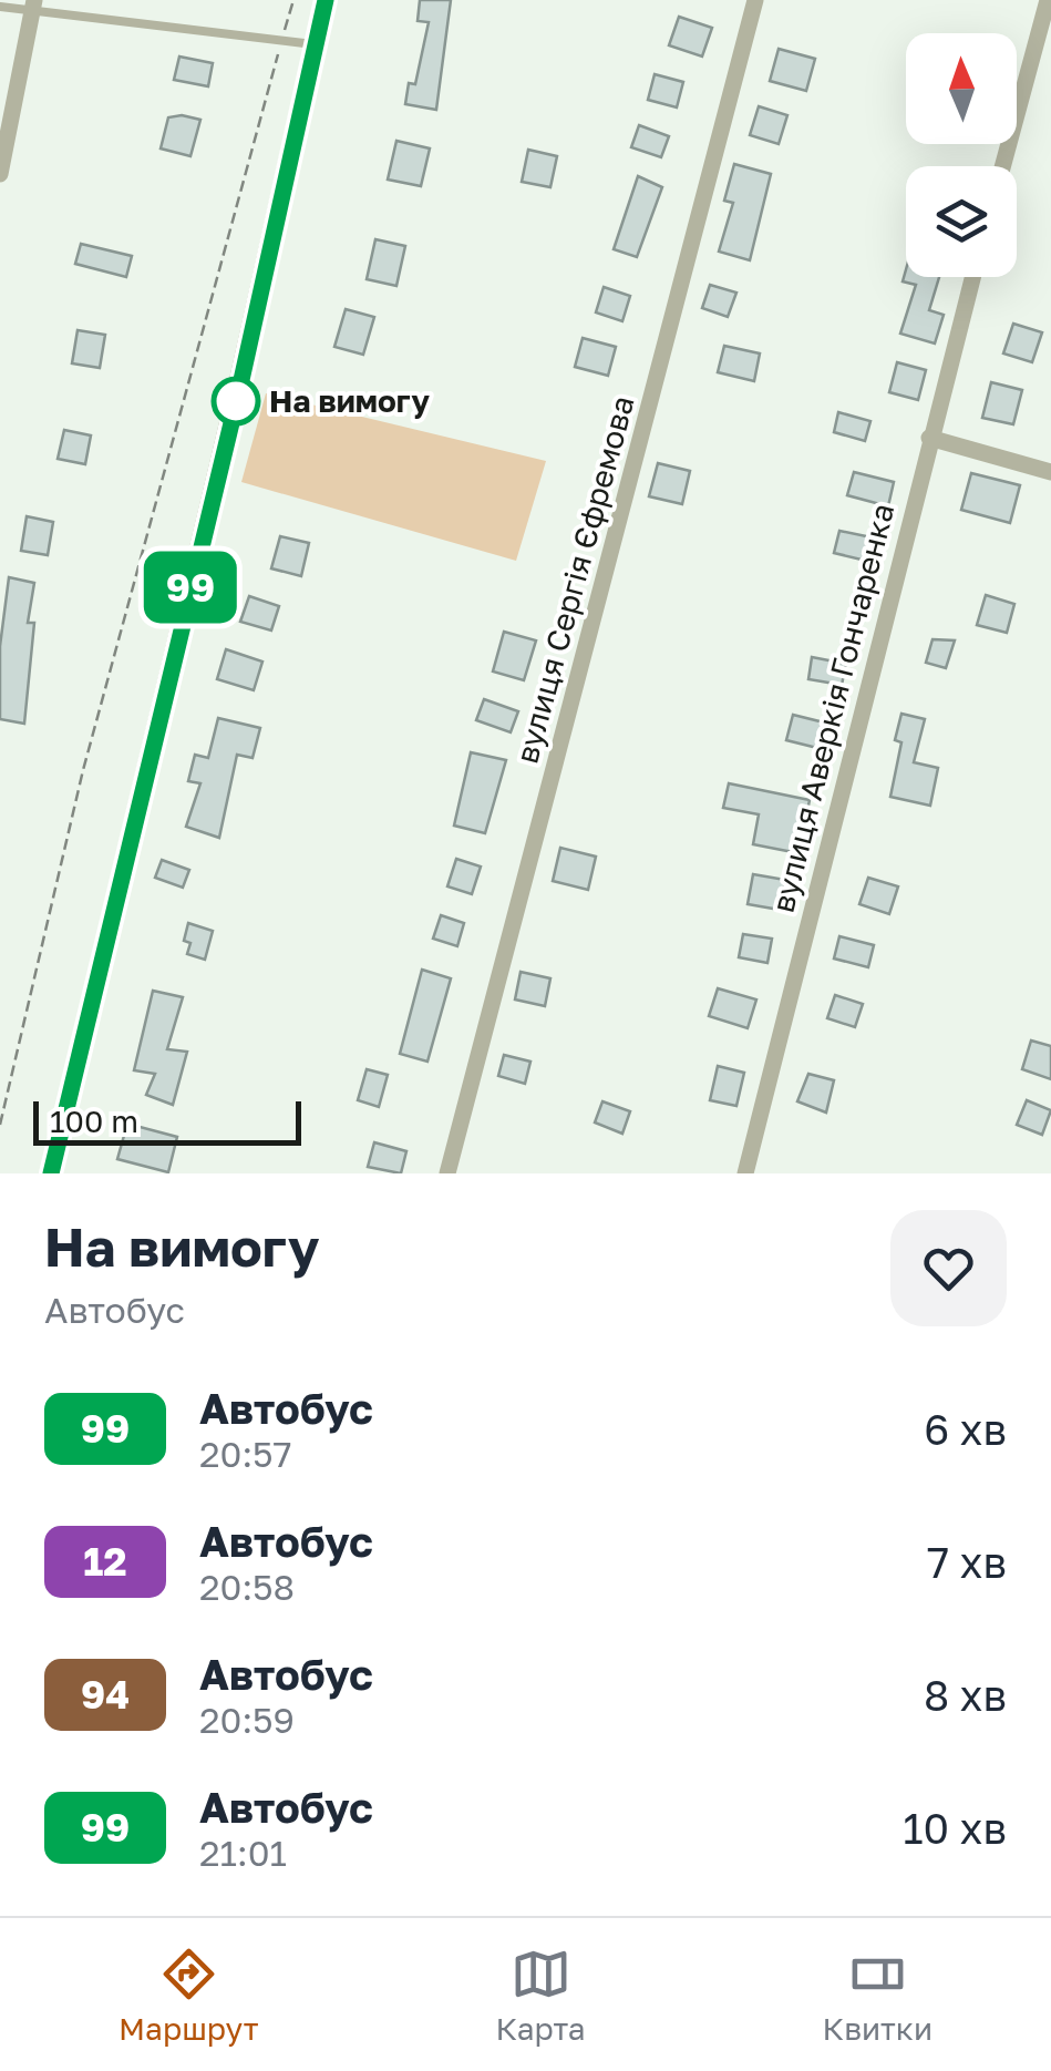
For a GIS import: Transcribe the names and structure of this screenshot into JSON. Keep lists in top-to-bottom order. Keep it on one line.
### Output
{"streets":{"street":["вулиця Сергія Єфремова","вулиця Аверкія Гончаренка"]},"places":["На вимогу"],"lines":["bus line 99"],"scale_bar":"100 m","north":"top","page":{"on_map":"99","scale":"100 m","heading":["На вимогу","Автобус"],"list":[{"mark":"99","name":"Автобус","note":"20:57","value":"6 хв"},{"mark":"12","name":"Автобус","note":"20:58","value":"7 хв"},{"mark":"94","name":"Автобус","note":"20:59","value":"8 хв"},{"mark":"99","name":"Автобус","note":"21:01","value":"10 хв"}],"tabs":["Маршрут","Карта","Квитки"]}}
